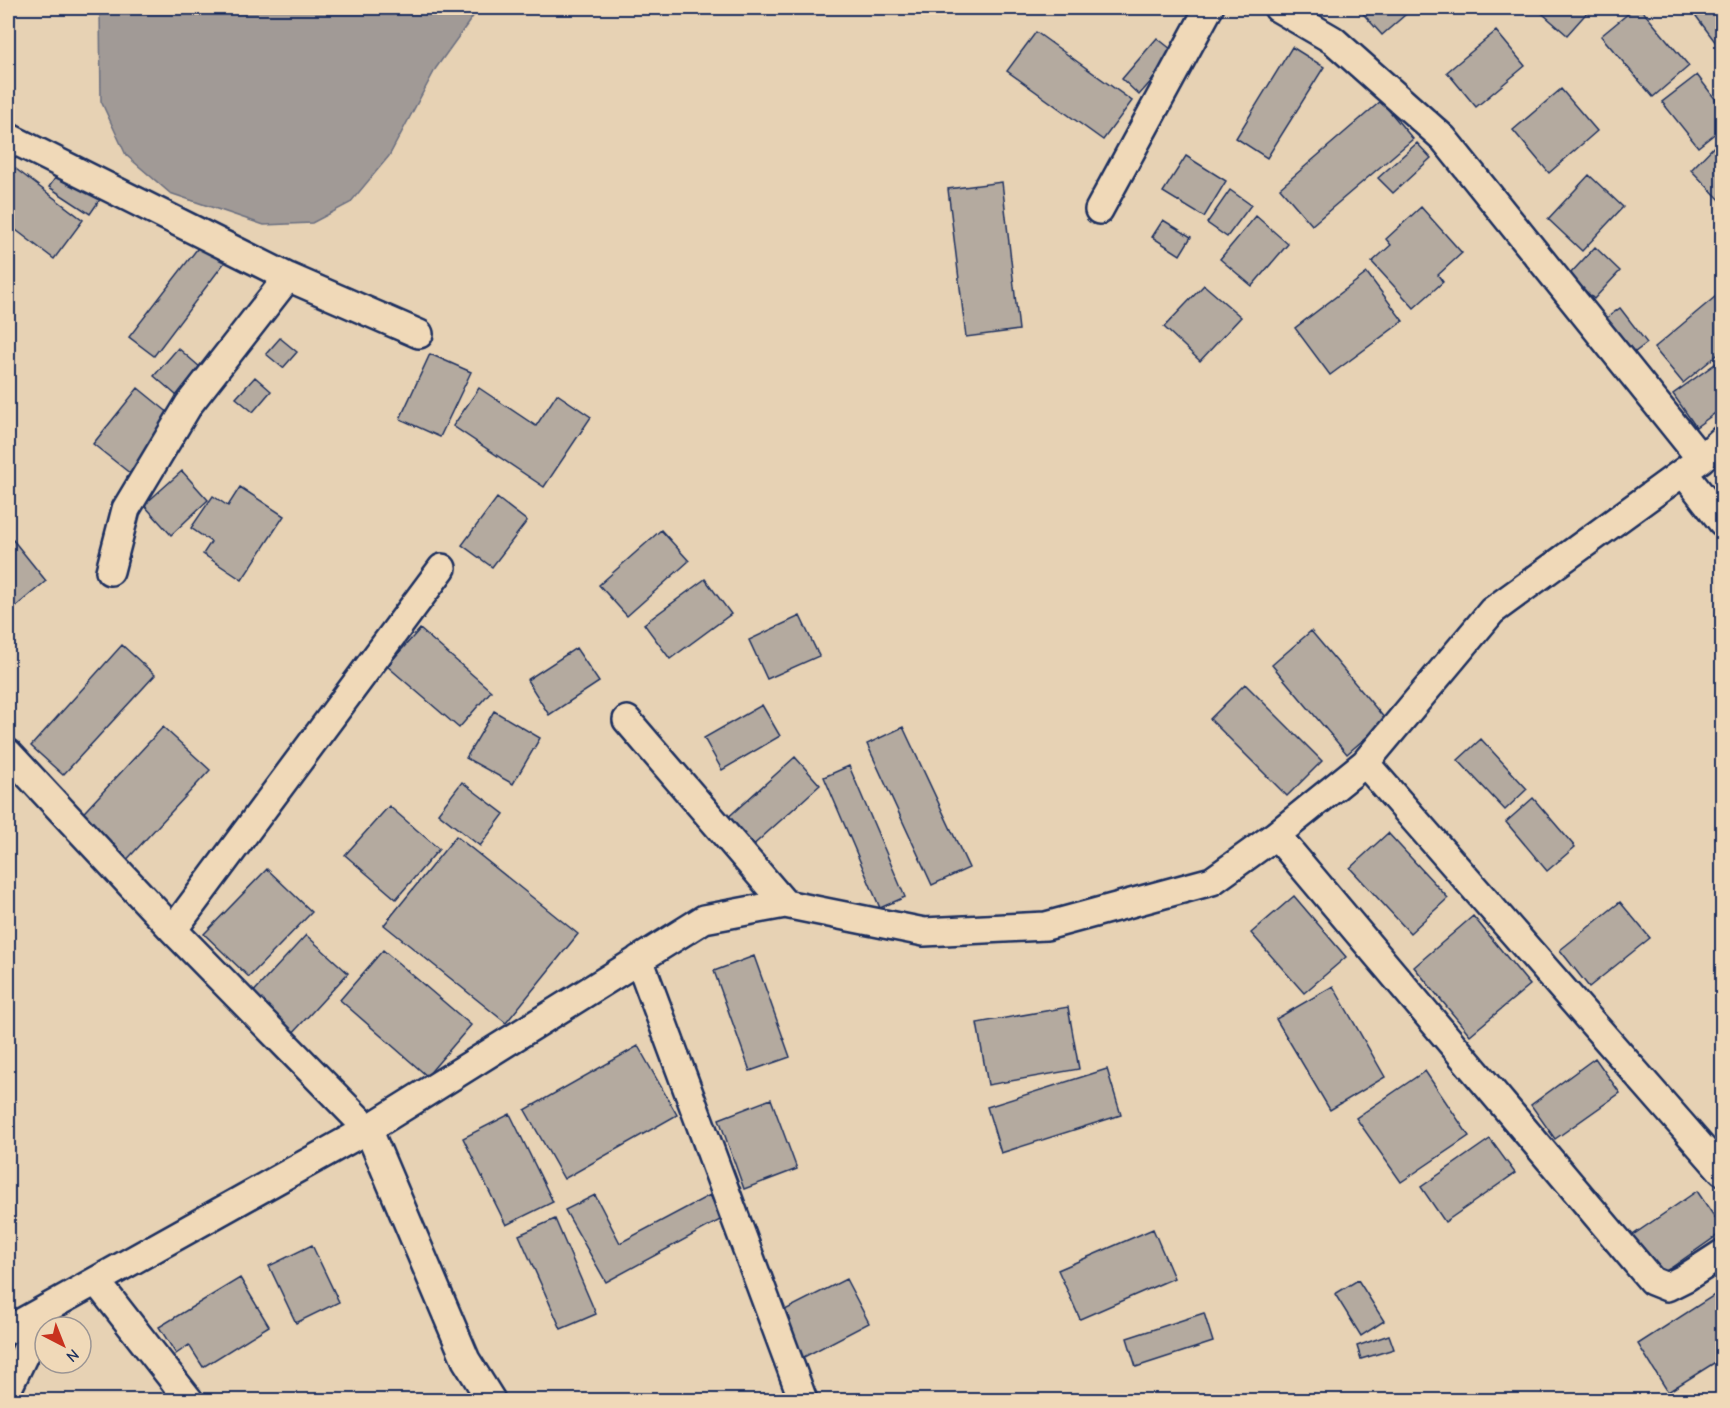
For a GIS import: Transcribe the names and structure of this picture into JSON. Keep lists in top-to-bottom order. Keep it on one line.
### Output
{"north":"bottom right"}
